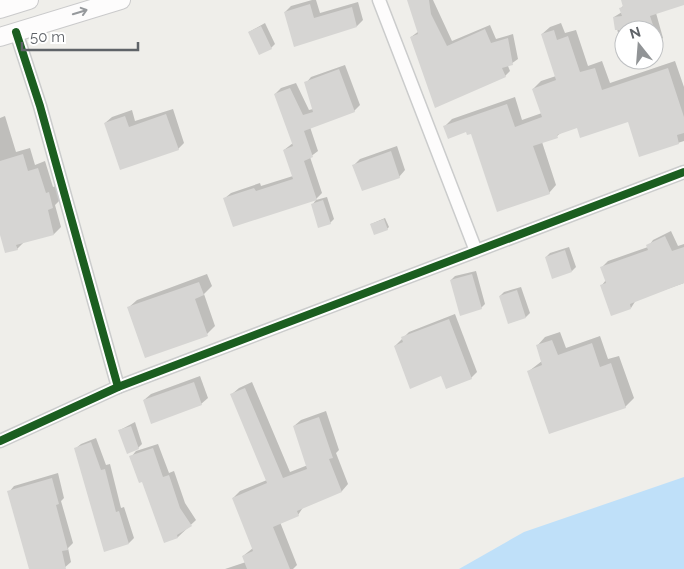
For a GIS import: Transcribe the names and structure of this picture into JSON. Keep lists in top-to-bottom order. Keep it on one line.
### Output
{"scale_bar":"50 m","north":"top"}
